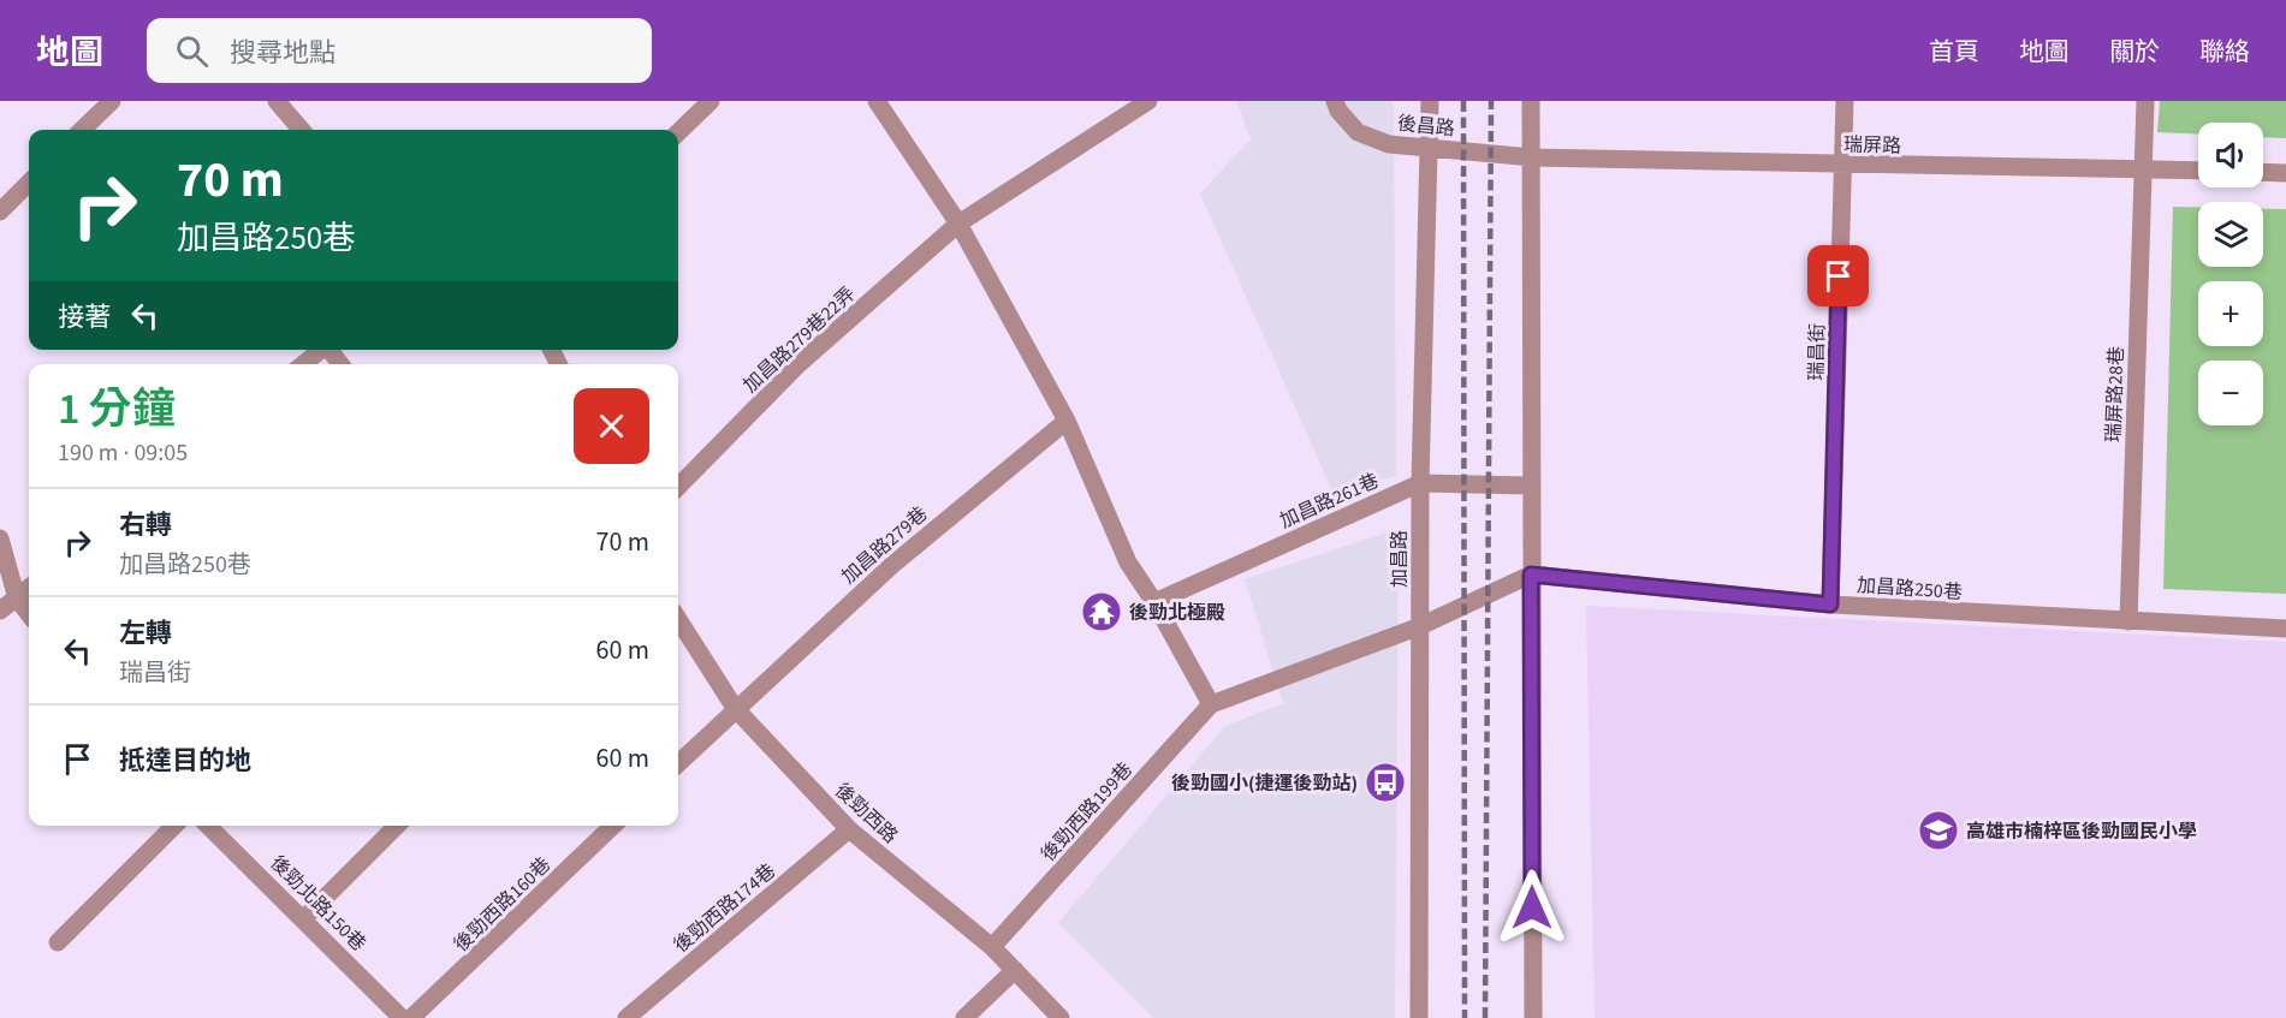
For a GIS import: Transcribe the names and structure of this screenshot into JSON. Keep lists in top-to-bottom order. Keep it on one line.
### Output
{"streets":{"street":["後昌路","瑞屏路","加昌路279巷22弄","瑞昌街","瑞屏路28巷","加昌路261巷","加昌路279巷","加昌路","加昌路250巷","後勁西路199巷","後勁西路","後勁北路150巷","後勁西路160巷","後勁西路174巷"]},"crossings":[["後昌路","瑞屏路"],["後昌路","加昌路"],["瑞屏路","瑞昌街"],["瑞屏路","瑞屏路28巷"],["瑞昌街","加昌路250巷"],["瑞屏路28巷","加昌路250巷"],["加昌路261巷","加昌路"],["加昌路279巷","後勁西路"],["後勁西路199巷","後勁西路"],["後勁西路","後勁西路174巷"]],"places":{"temple":["後勁北極殿"],"bus stop":["後勁國小(捷運後勁站)"],"school or university":["高雄市楠梓區後勁國民小學"]},"page":{"header":"地圖","search":"搜尋地點","nav":["首頁","地圖","關於","聯絡"],"map_buttons":["+","−"],"turn":["70 m","加昌路250巷"],"then":"接著","heading":["1 分鐘","190 m · 09:05"],"list":[{"name":"右轉","note":"加昌路250巷","value":"70 m"},{"name":"左轉","note":"瑞昌街","value":"60 m"},{"name":"抵達目的地","value":"60 m"}]}}
